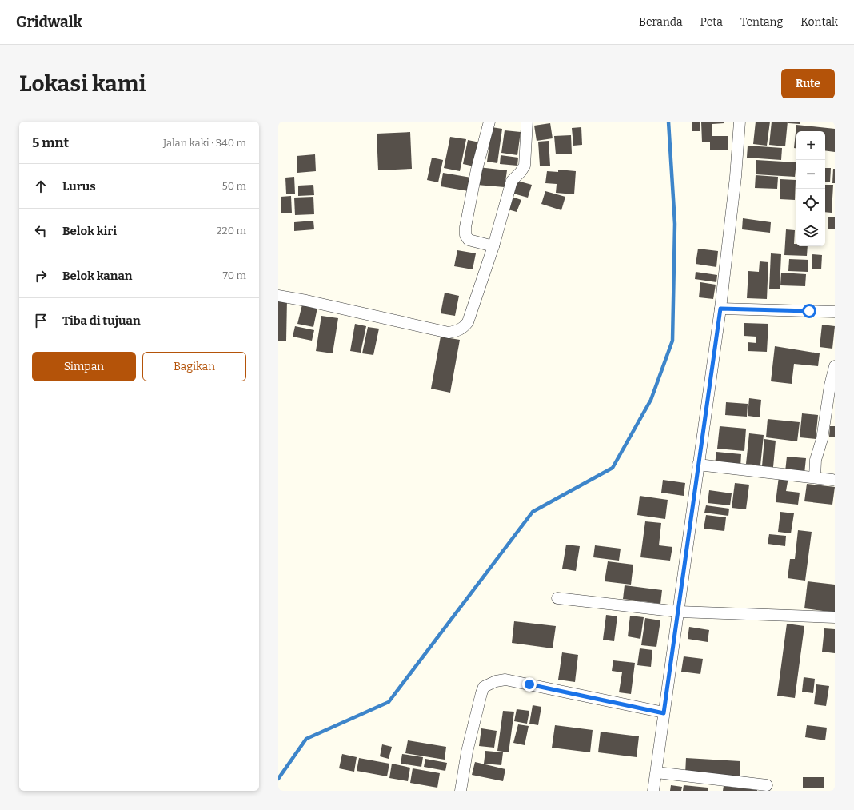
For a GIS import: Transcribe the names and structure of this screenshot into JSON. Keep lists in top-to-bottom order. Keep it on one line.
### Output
{"page":{"header":"Gridwalk","nav":["Beranda","Peta","Tentang","Kontak"],"buttons":["Rute",["Simpan","Bagikan"]],"title":"Lokasi kami","heading":["5 mnt","Jalan kaki · 340 m"],"map_buttons":["+","−"],"list":[["Lurus","50 m"],["Belok kiri","220 m"],["Belok kanan","70 m"],"Tiba di tujuan"]}}
